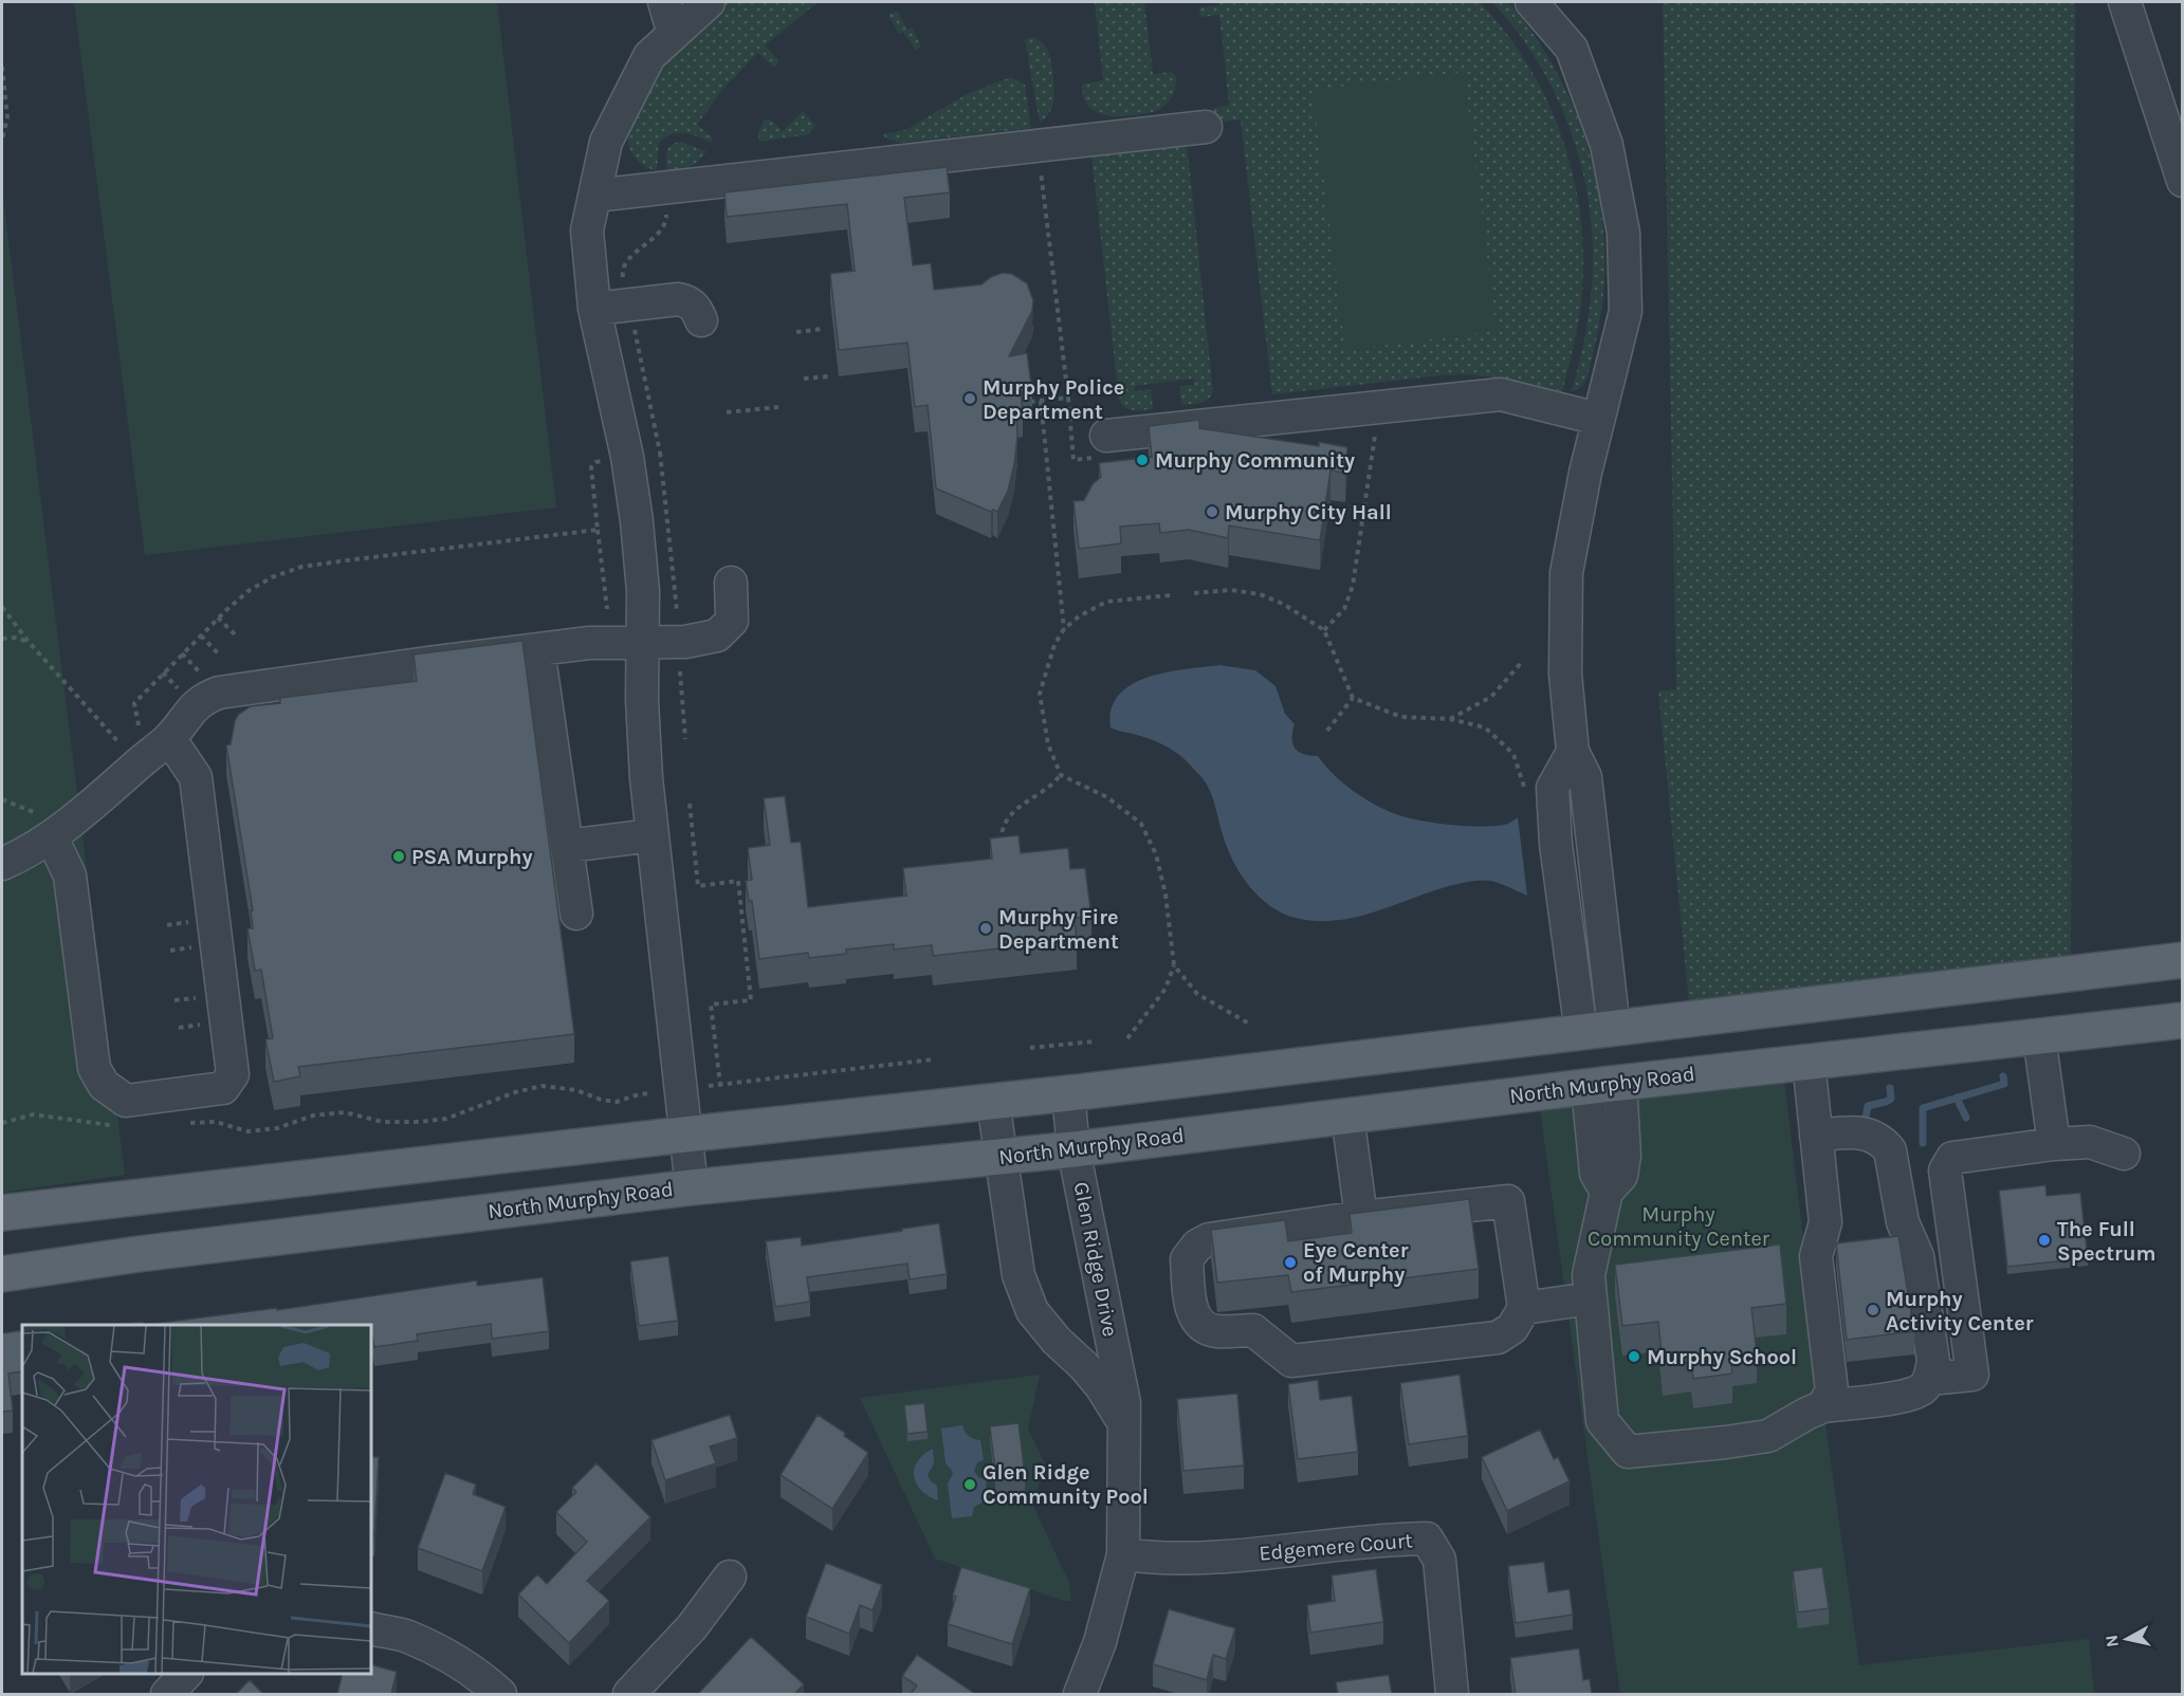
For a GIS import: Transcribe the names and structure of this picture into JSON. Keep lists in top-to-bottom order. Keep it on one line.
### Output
{"streets":{"main road":["North Murphy Road"],"street":["Glen Ridge Drive","Edgemere Court"]},"crossings":[["North Murphy Road","Glen Ridge Drive"],["Glen Ridge Drive","Edgemere Court"]],"parks":["Murphy Community Center"],"places":["Murphy Police Department","Murphy Community","Murphy City Hall","PSA Murphy","Murphy Fire Department","The Full Spectrum","Eye Center of Murphy","Murphy Activity Center","Murphy School","Glen Ridge Community Pool"],"north":"left"}
